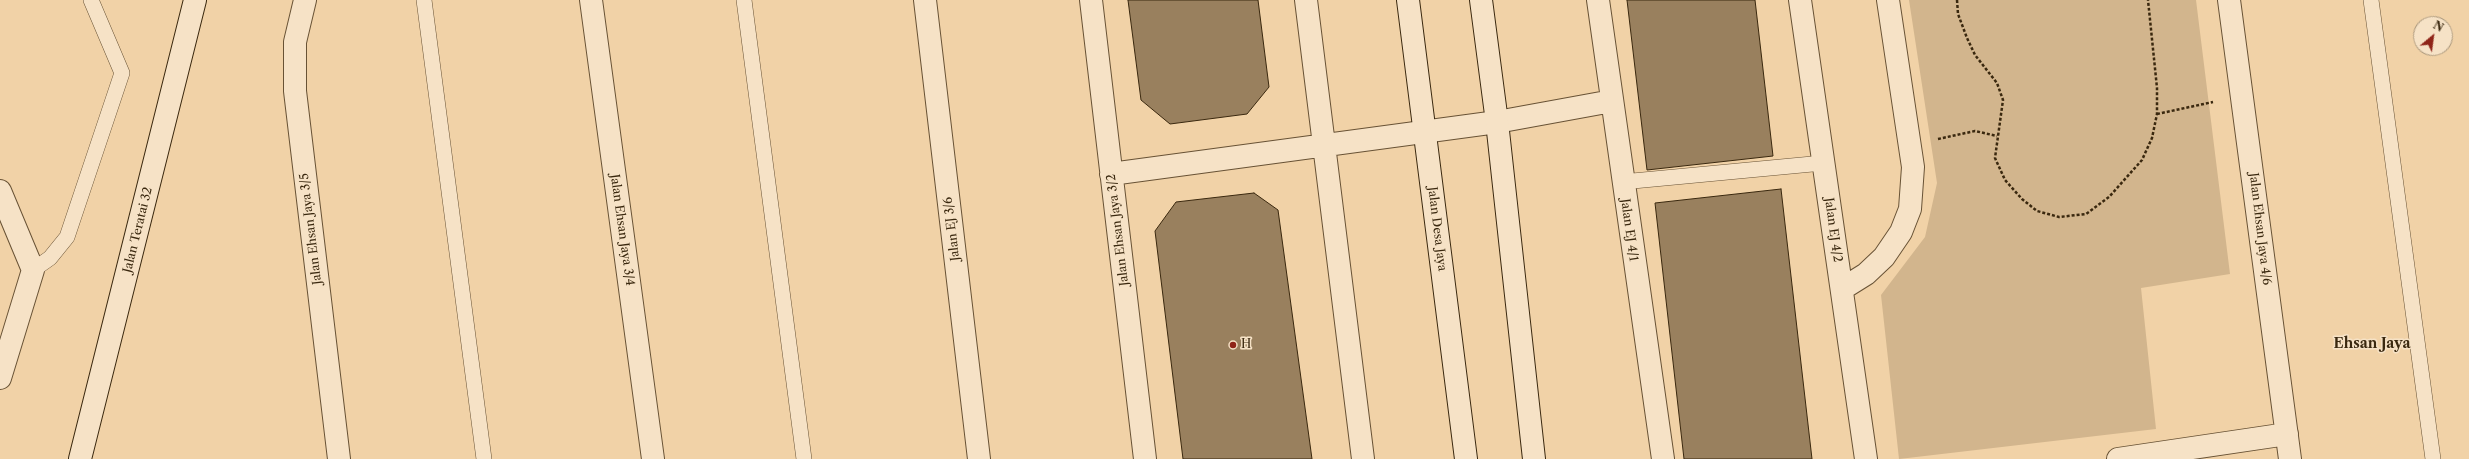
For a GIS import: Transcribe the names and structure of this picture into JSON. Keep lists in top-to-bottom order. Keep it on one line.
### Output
{"streets":{"street":["Jalan Ehsan Jaya 3/5","Jalan EJ 3/6","Jalan Desa Jaya","Jalan Ehsan Jaya 4/6","Jalan Teratai 32","Jalan Ehsan Jaya 3/4","Jalan Ehsan Jaya 3/2","Jalan EJ 4/1","Jalan EJ 4/2"]},"districts":["Ehsan Jaya"],"places":["H"],"north":"top right"}
